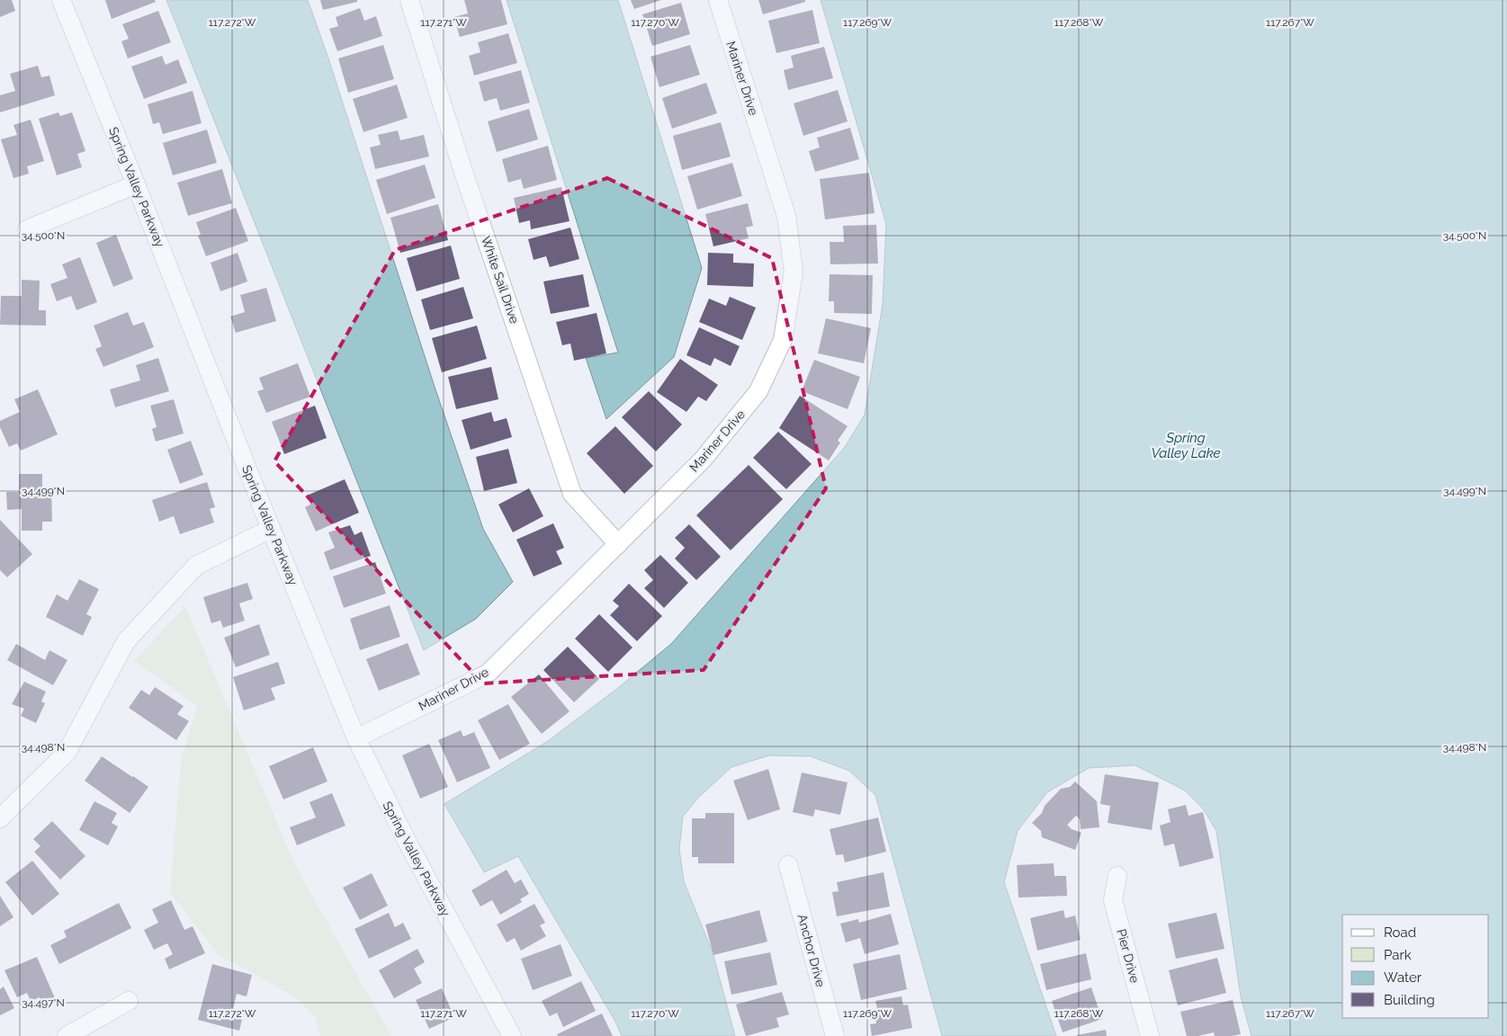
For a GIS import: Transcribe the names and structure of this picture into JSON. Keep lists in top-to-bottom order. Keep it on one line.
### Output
{"streets":{"street":["Mariner Drive","Spring Valley Parkway","White Sail Drive","Anchor Drive","Pier Drive"]},"crossings":[["Mariner Drive","Spring Valley Parkway"],["Mariner Drive","White Sail Drive"]],"water":["Spring Valley Lake"],"legend":["Road","Park","Water","Building"],"coordinates":["117.272°W","117.271°W","117.270°W","117.269°W","117.268°W","117.267°W","34.500°N","34.499°N","34.498°N","34.497°N"]}
